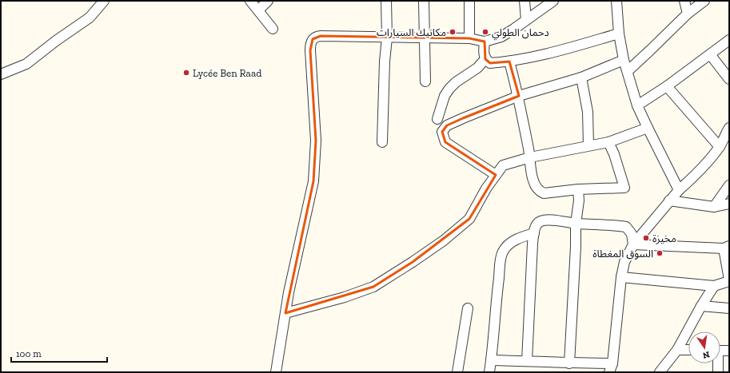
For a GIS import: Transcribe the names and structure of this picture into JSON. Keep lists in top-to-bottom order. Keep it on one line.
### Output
{"places":["مكانيك السيارات","دحمان الطولي","Lycée Ben Raad","مخيزة","السوق المغطاة"],"scale_bar":"100 m","north":"bottom"}
